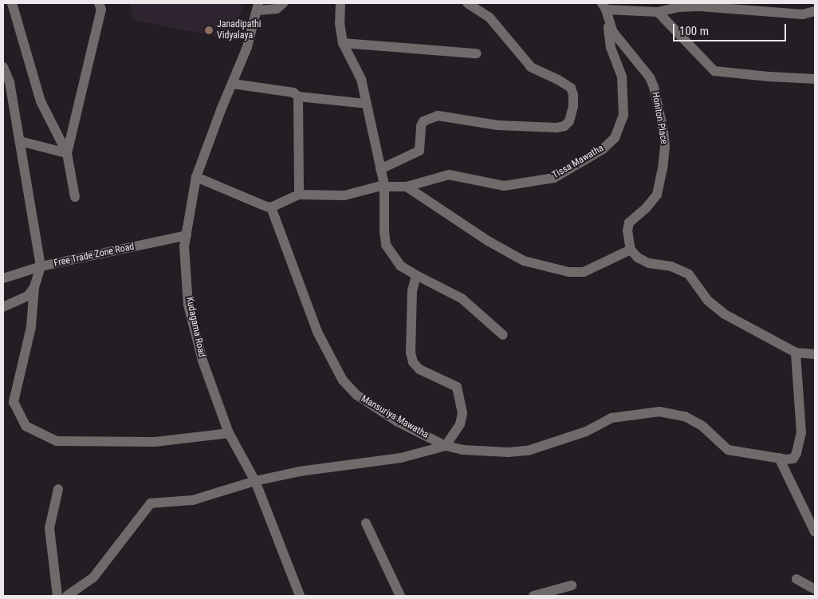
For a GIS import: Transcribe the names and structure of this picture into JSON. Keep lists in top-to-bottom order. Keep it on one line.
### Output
{"streets":{"street":["Honiton Place","Tissa Mawatha","Free Trade Zone Road","Kudagama Road","Mansuriya Mawatha"]},"crossings":[["Honiton Place","Tissa Mawatha"],["Free Trade Zone Road","Kudagama Road"],["Kudagama Road","Mansuriya Mawatha"]],"places":["Janadipathi Vidyalaya"],"scale_bar":"100 m"}
